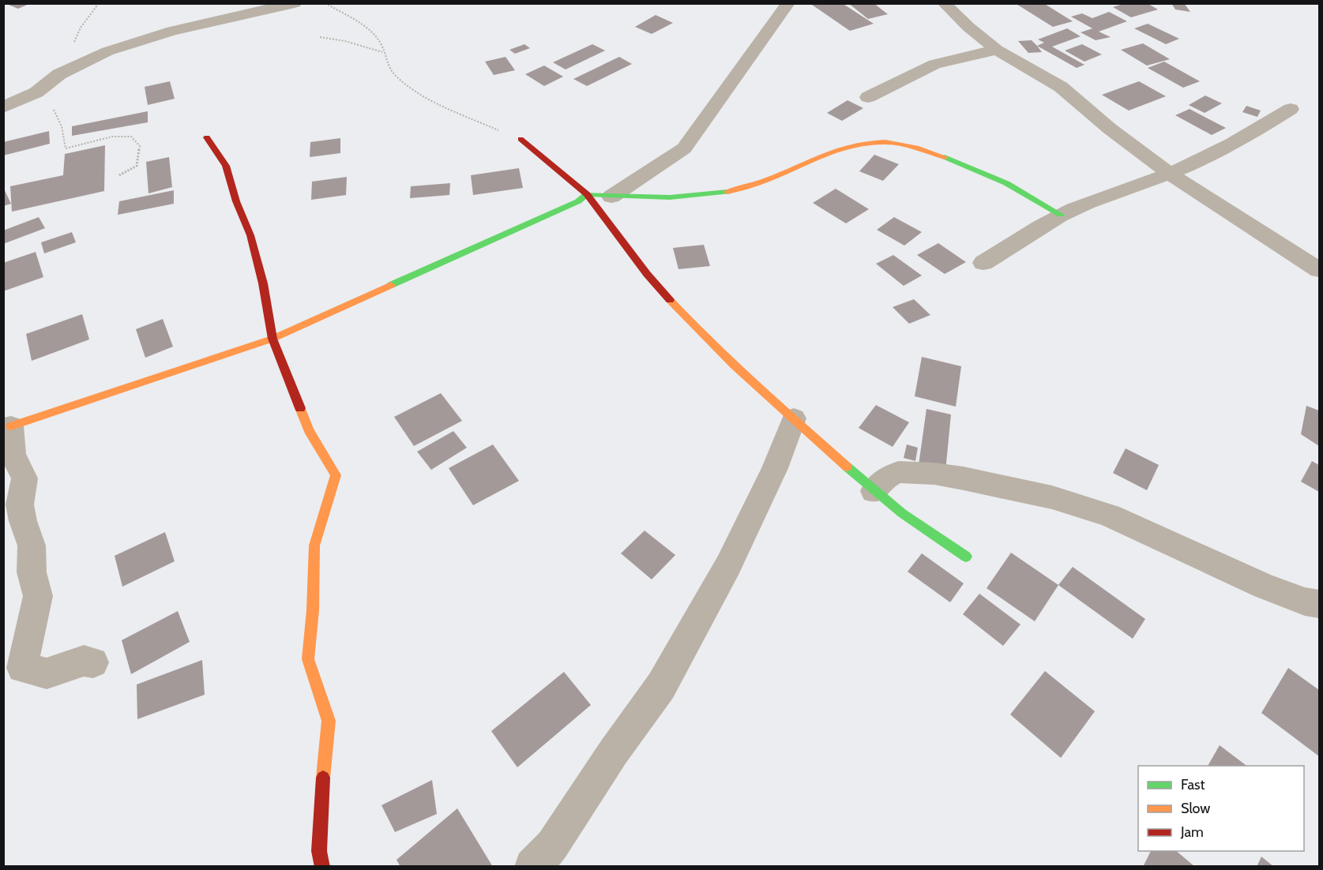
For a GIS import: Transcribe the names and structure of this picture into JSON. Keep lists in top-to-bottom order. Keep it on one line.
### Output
{"legend":["Fast","Slow","Jam"]}
